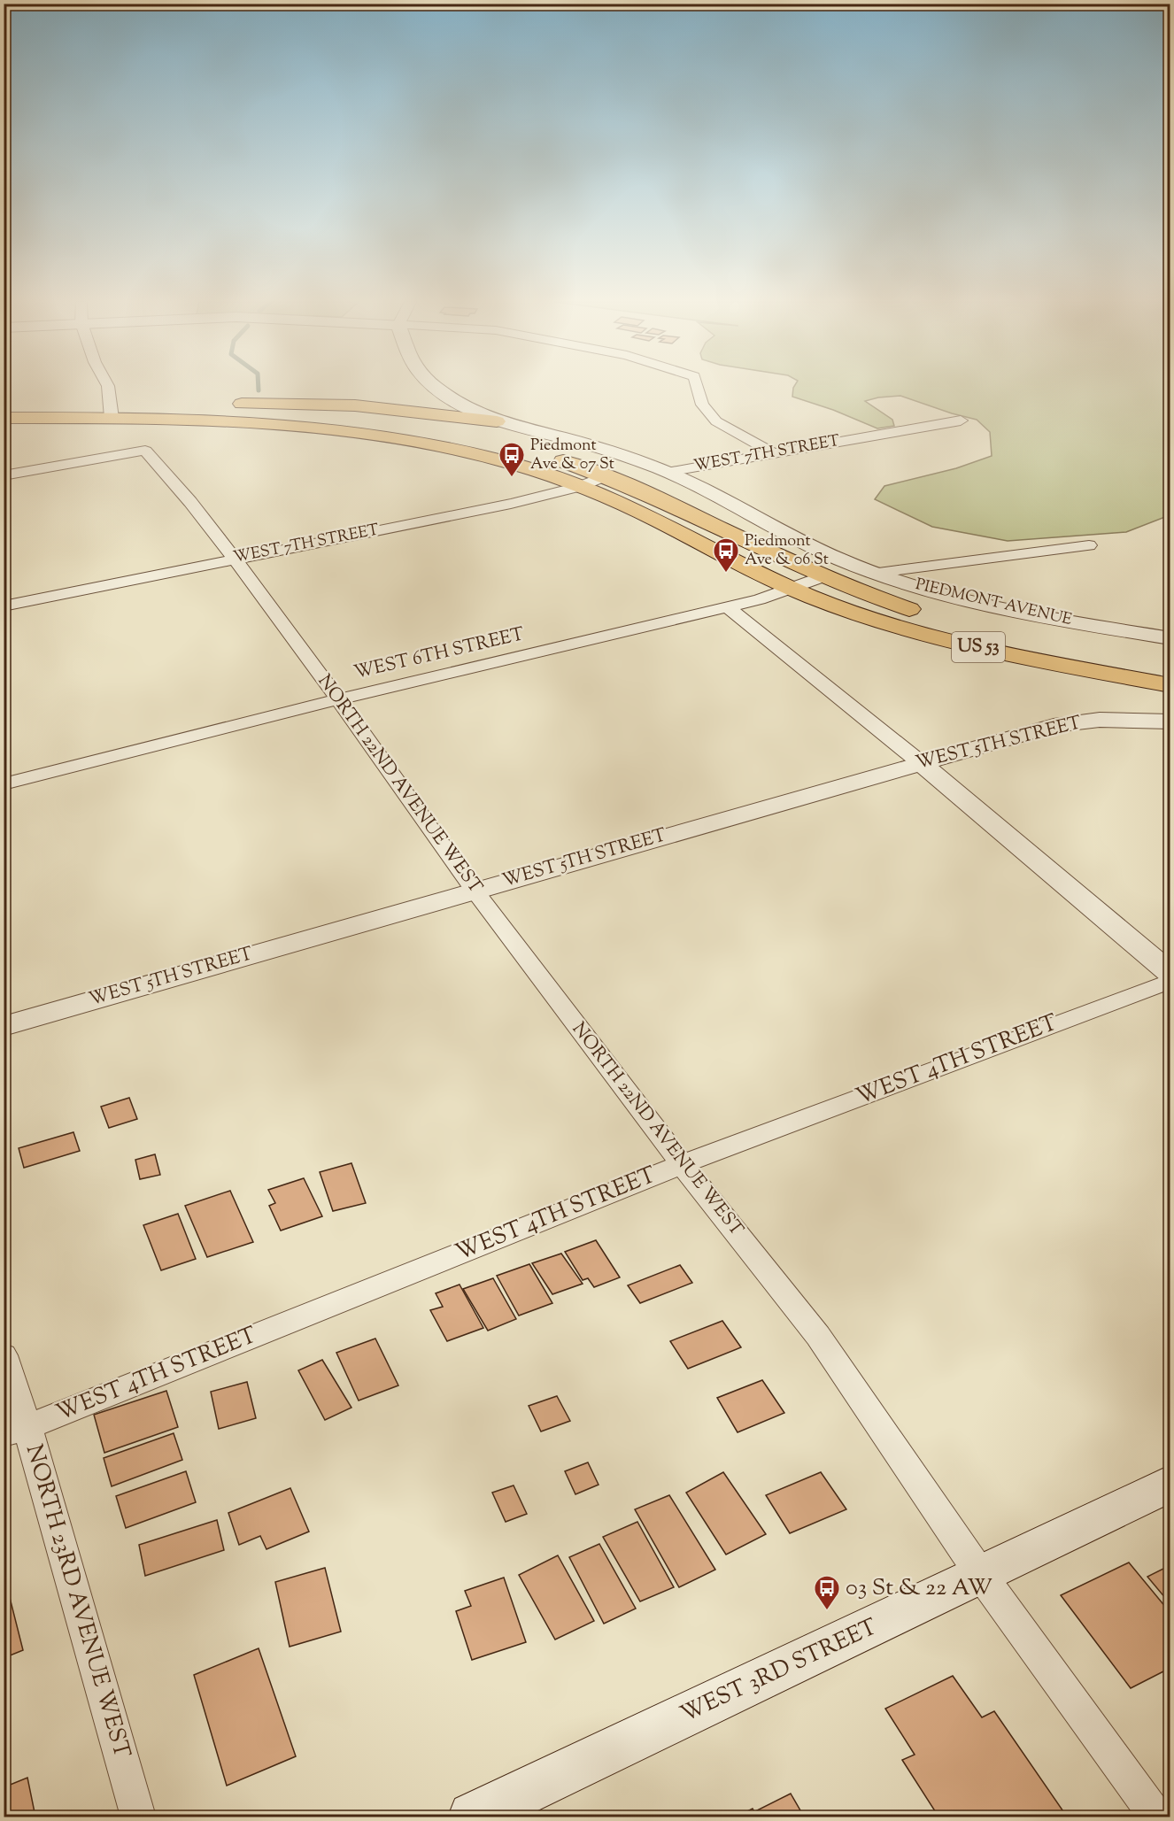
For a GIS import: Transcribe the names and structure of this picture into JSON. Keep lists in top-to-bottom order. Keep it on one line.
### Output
{"streets":{"highway":["PIEDMONT AVENUE","US 53"],"main road":["WEST 3RD STREET"],"street":["WEST 7TH STREET","WEST 6TH STREET","WEST 5TH STREET","NORTH 22ND AVENUE WEST","WEST 4TH STREET","NORTH 23RD AVENUE WEST"]},"crossings":[["WEST 7TH STREET","PIEDMONT AVENUE"],["WEST 7TH STREET","NORTH 22ND AVENUE WEST"],["PIEDMONT AVENUE","WEST 6TH STREET"],["WEST 6TH STREET","NORTH 22ND AVENUE WEST"],["WEST 5TH STREET","NORTH 22ND AVENUE WEST"],["NORTH 22ND AVENUE WEST","WEST 4TH STREET"],["NORTH 22ND AVENUE WEST","WEST 3RD STREET"],["WEST 4TH STREET","NORTH 23RD AVENUE WEST"]],"places":{"bus stop":["Piedmont Ave & 07 St","Piedmont Ave & 06 St","03 St & 22 AW"]}}
